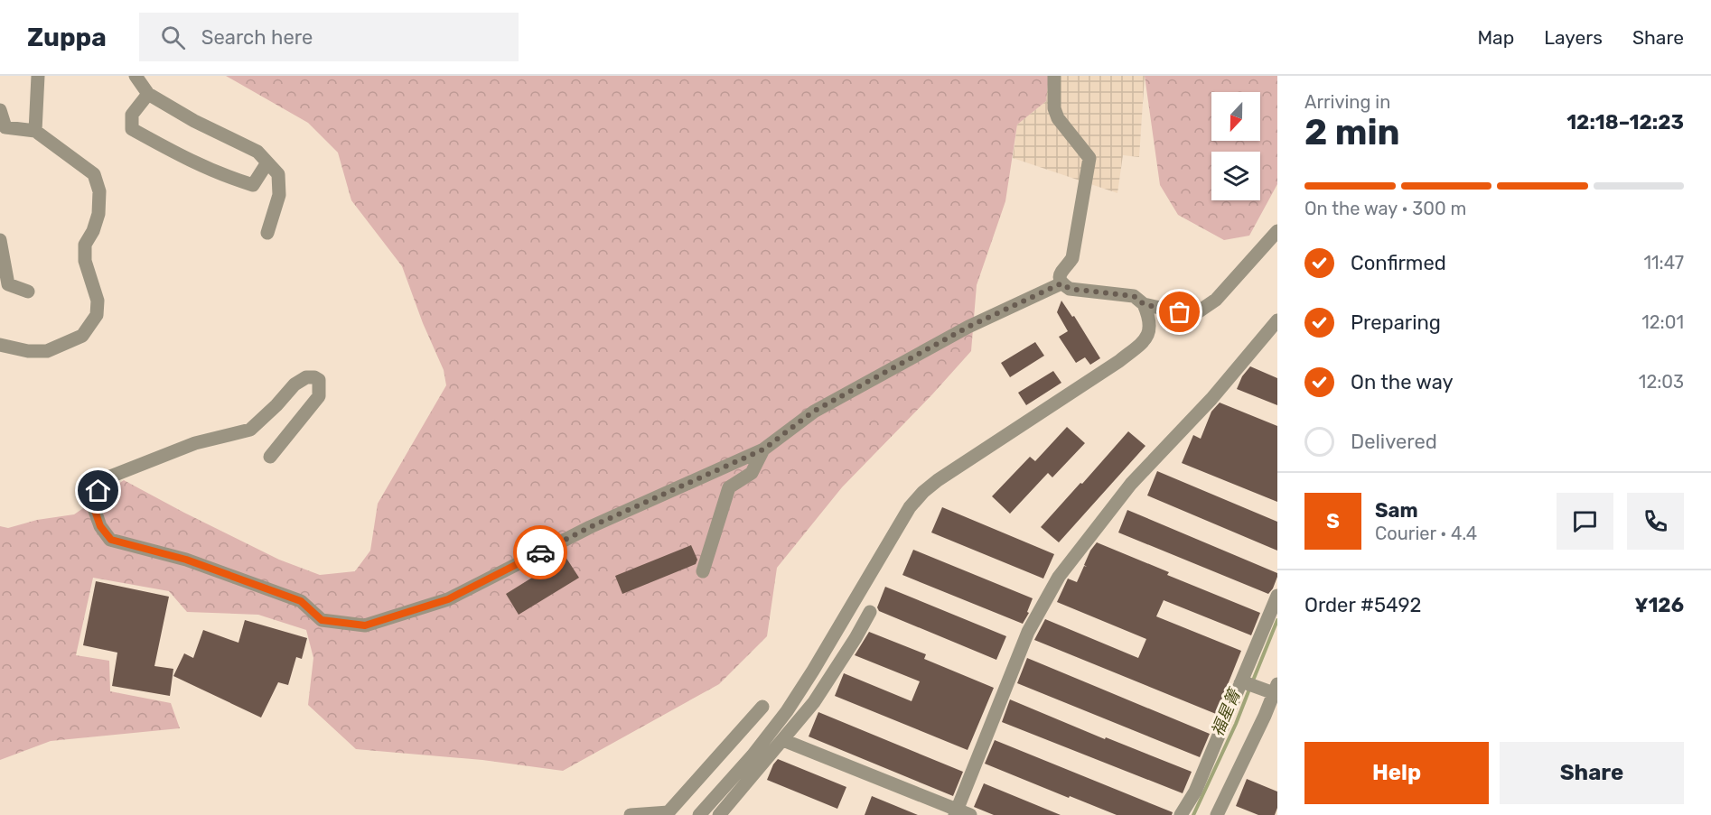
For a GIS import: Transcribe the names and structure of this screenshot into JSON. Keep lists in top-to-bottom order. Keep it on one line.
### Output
{"water":["福星箐"],"north":"bottom","page":{"header":"Zuppa","search":"Search here","nav":["Map","Layers","Share"],"heading":["2 min","Arriving in","12:18–12:23"],"panel":["Sam","Courier · 4.4","Order #5492","¥126"],"bar":"On the way · 300 m","list":[["Confirmed","11:47"],["Preparing","12:01"],["On the way","12:03"],"Delivered"],"round":"S","buttons":["Help","Share"]}}
